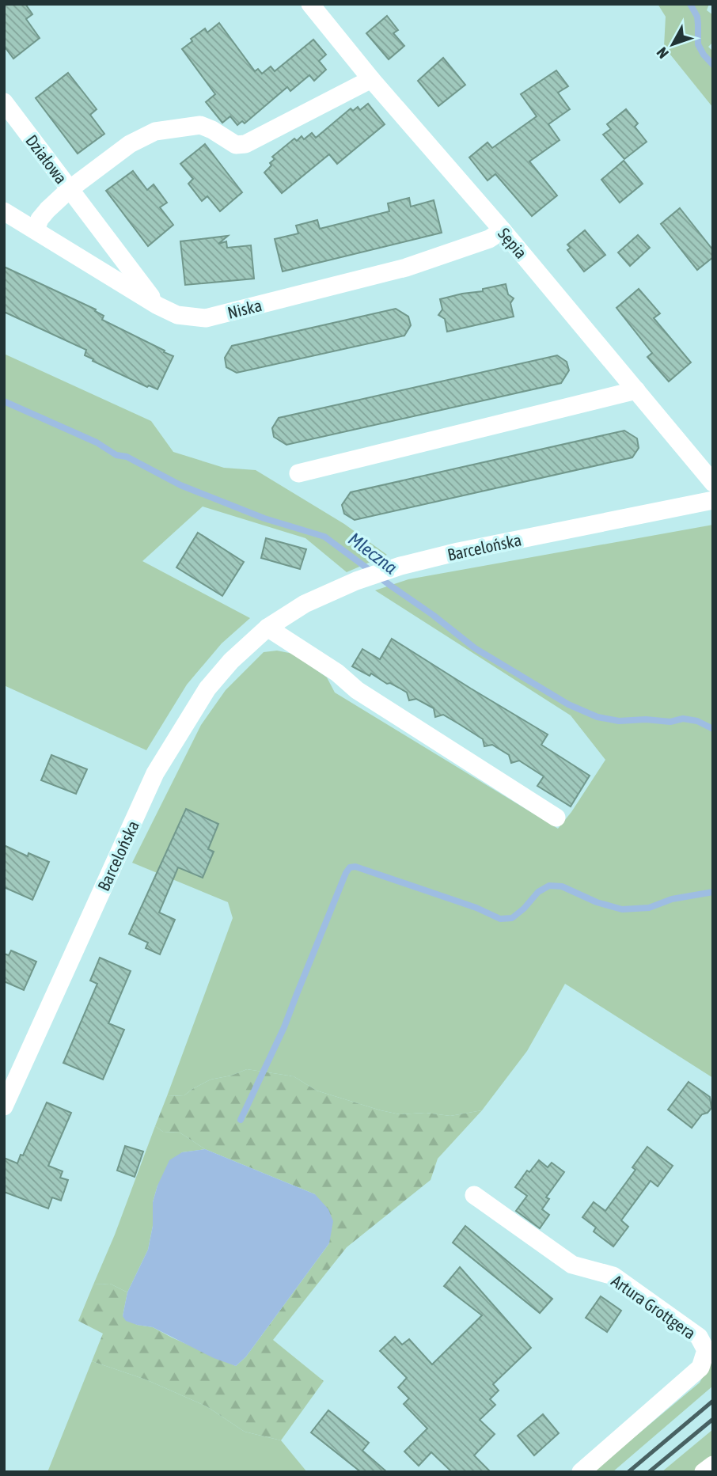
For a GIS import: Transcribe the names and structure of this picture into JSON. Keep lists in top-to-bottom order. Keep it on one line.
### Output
{"streets":{"street":["Działowa","Sępia","Niska","Barcelońska","Artura Grottgera"]},"crossings":[["Działowa","Niska"],["Sępia","Niska"]],"water":["Mleczna"],"north":"bottom left"}
